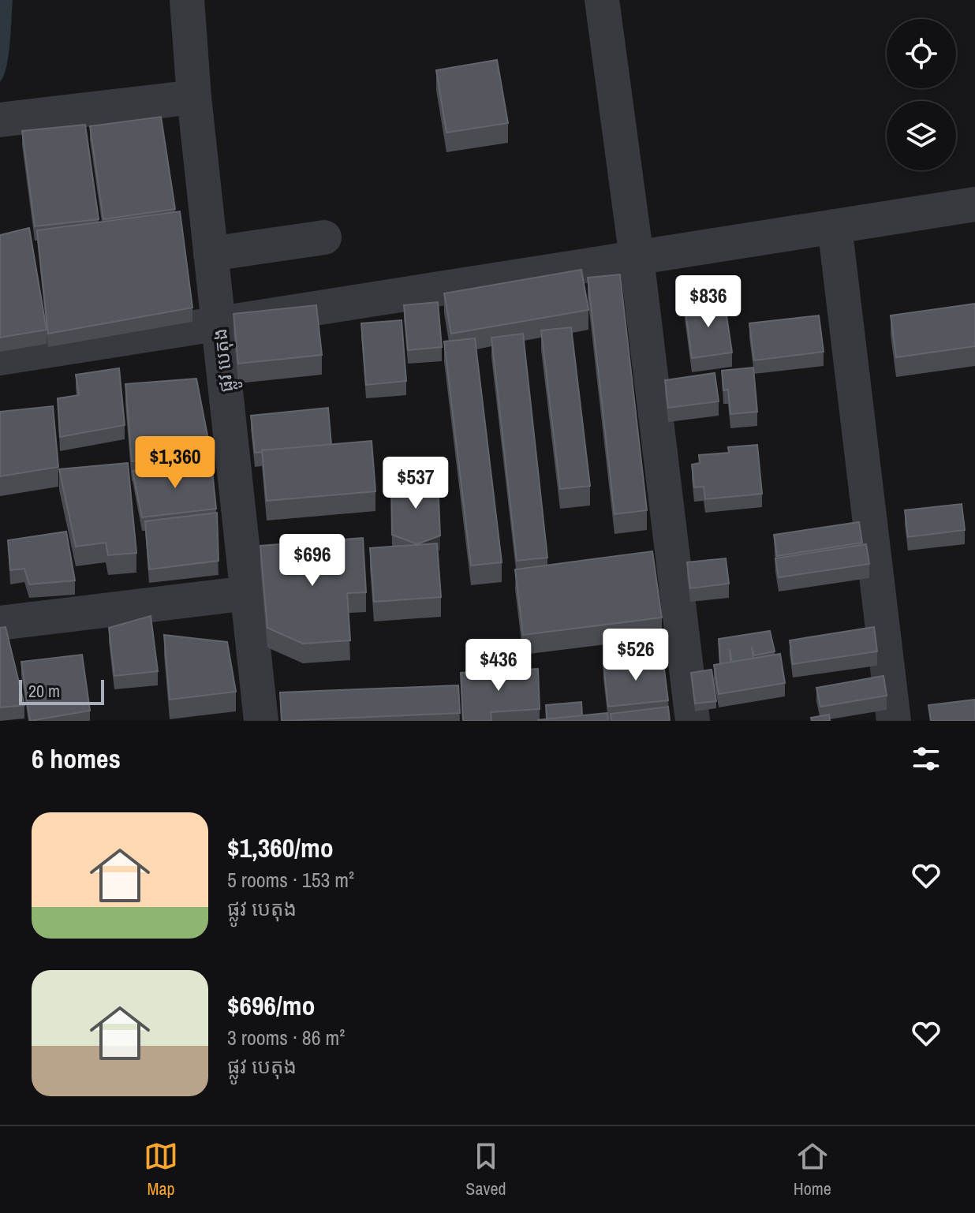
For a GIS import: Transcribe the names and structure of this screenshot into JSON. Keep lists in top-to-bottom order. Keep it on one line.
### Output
{"streets":{"street":["ផ្លូវ បេតុង"]},"scale_bar":"20 m","page":{"price":["$836","$1,360","$537","$696","$526","$436"],"scale":"20 m","heading":"6 homes","list":[{"name":"$1,360/mo","note":"5 rooms · 153 m² · ផ្លូវ បេតុង"},{"name":"$696/mo","note":"3 rooms · 86 m² · ផ្លូវ បេតុង"}],"tabs":["Map","Saved","Home"]}}
